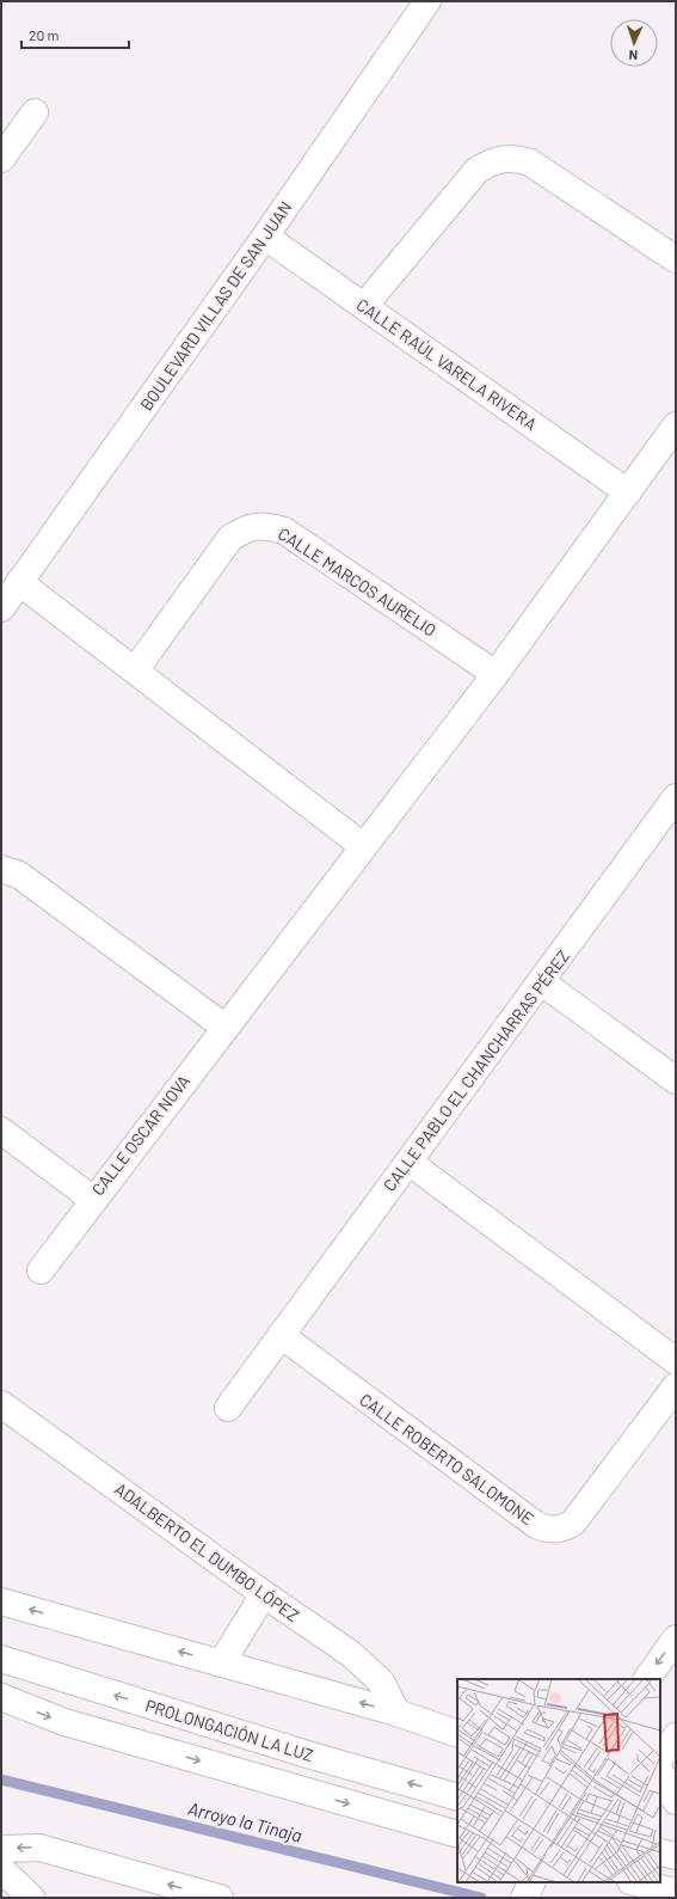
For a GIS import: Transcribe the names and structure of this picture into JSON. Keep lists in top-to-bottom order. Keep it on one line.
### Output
{"streets":{"street":["BOULEVARD VILLAS DE SAN JUAN","CALLE RAÚL VARELA RIVERA","CALLE MARCOS AURELIO","CALLE PABLO EL CHANCHARRAS PÉREZ","CALLE OSCAR NOVA","CALLE ROBERTO SALOMONE","ADALBERTO EL DUMBO LÓPEZ","PROLONGACIÓN LA LUZ"]},"crossings":[["BOULEVARD VILLAS DE SAN JUAN","CALLE RAÚL VARELA RIVERA"],["CALLE PABLO EL CHANCHARRAS PÉREZ","CALLE ROBERTO SALOMONE"]],"water":["Arroyo la Tinaja"],"scale_bar":"20 m","north":"bottom"}
